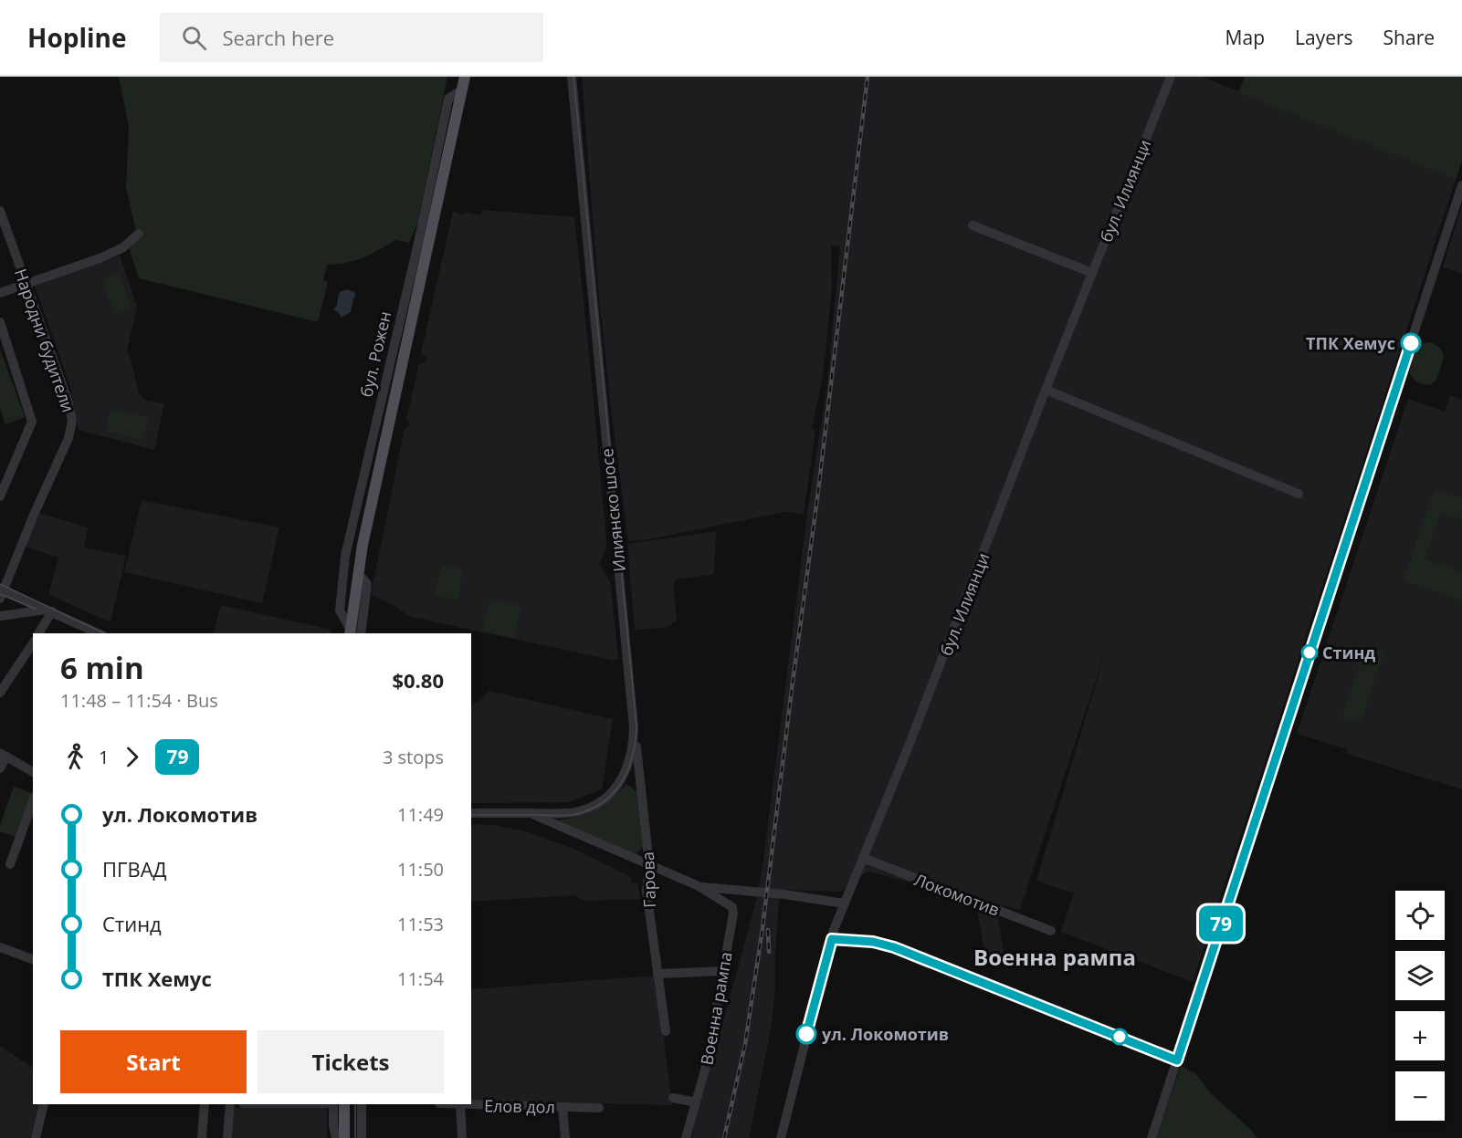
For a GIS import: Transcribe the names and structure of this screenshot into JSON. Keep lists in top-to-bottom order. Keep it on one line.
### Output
{"streets":{"main road":["бул. Рожен"],"street":["бул. Илиянци","Народни будители","Илиянско шосе","Гарова","Локомотив","Военна рампа","Елов дол"]},"crossings":[["бул. Илиянци","Локомотив"],["Илиянско шосе","Гарова"]],"districts":["Военна рампа"],"places":["ТПК Хемус","Стинд","ул. Локомотив"],"lines":["bus line 79"],"page":{"header":"Hopline","search":"Search here","nav":["Map","Layers","Share"],"on_map":"79","heading":["6 min","11:48 – 11:54 · Bus","$0.80"],"legs":["1","79","3 stops"],"list":[{"name":"ул. Локомотив","value":"11:49"},{"name":"ПГВАД","value":"11:50"},{"name":"Стинд","value":"11:53"},{"name":"ТПК Хемус","value":"11:54"}],"map_buttons":["+","−"],"buttons":["Start","Tickets"]}}
